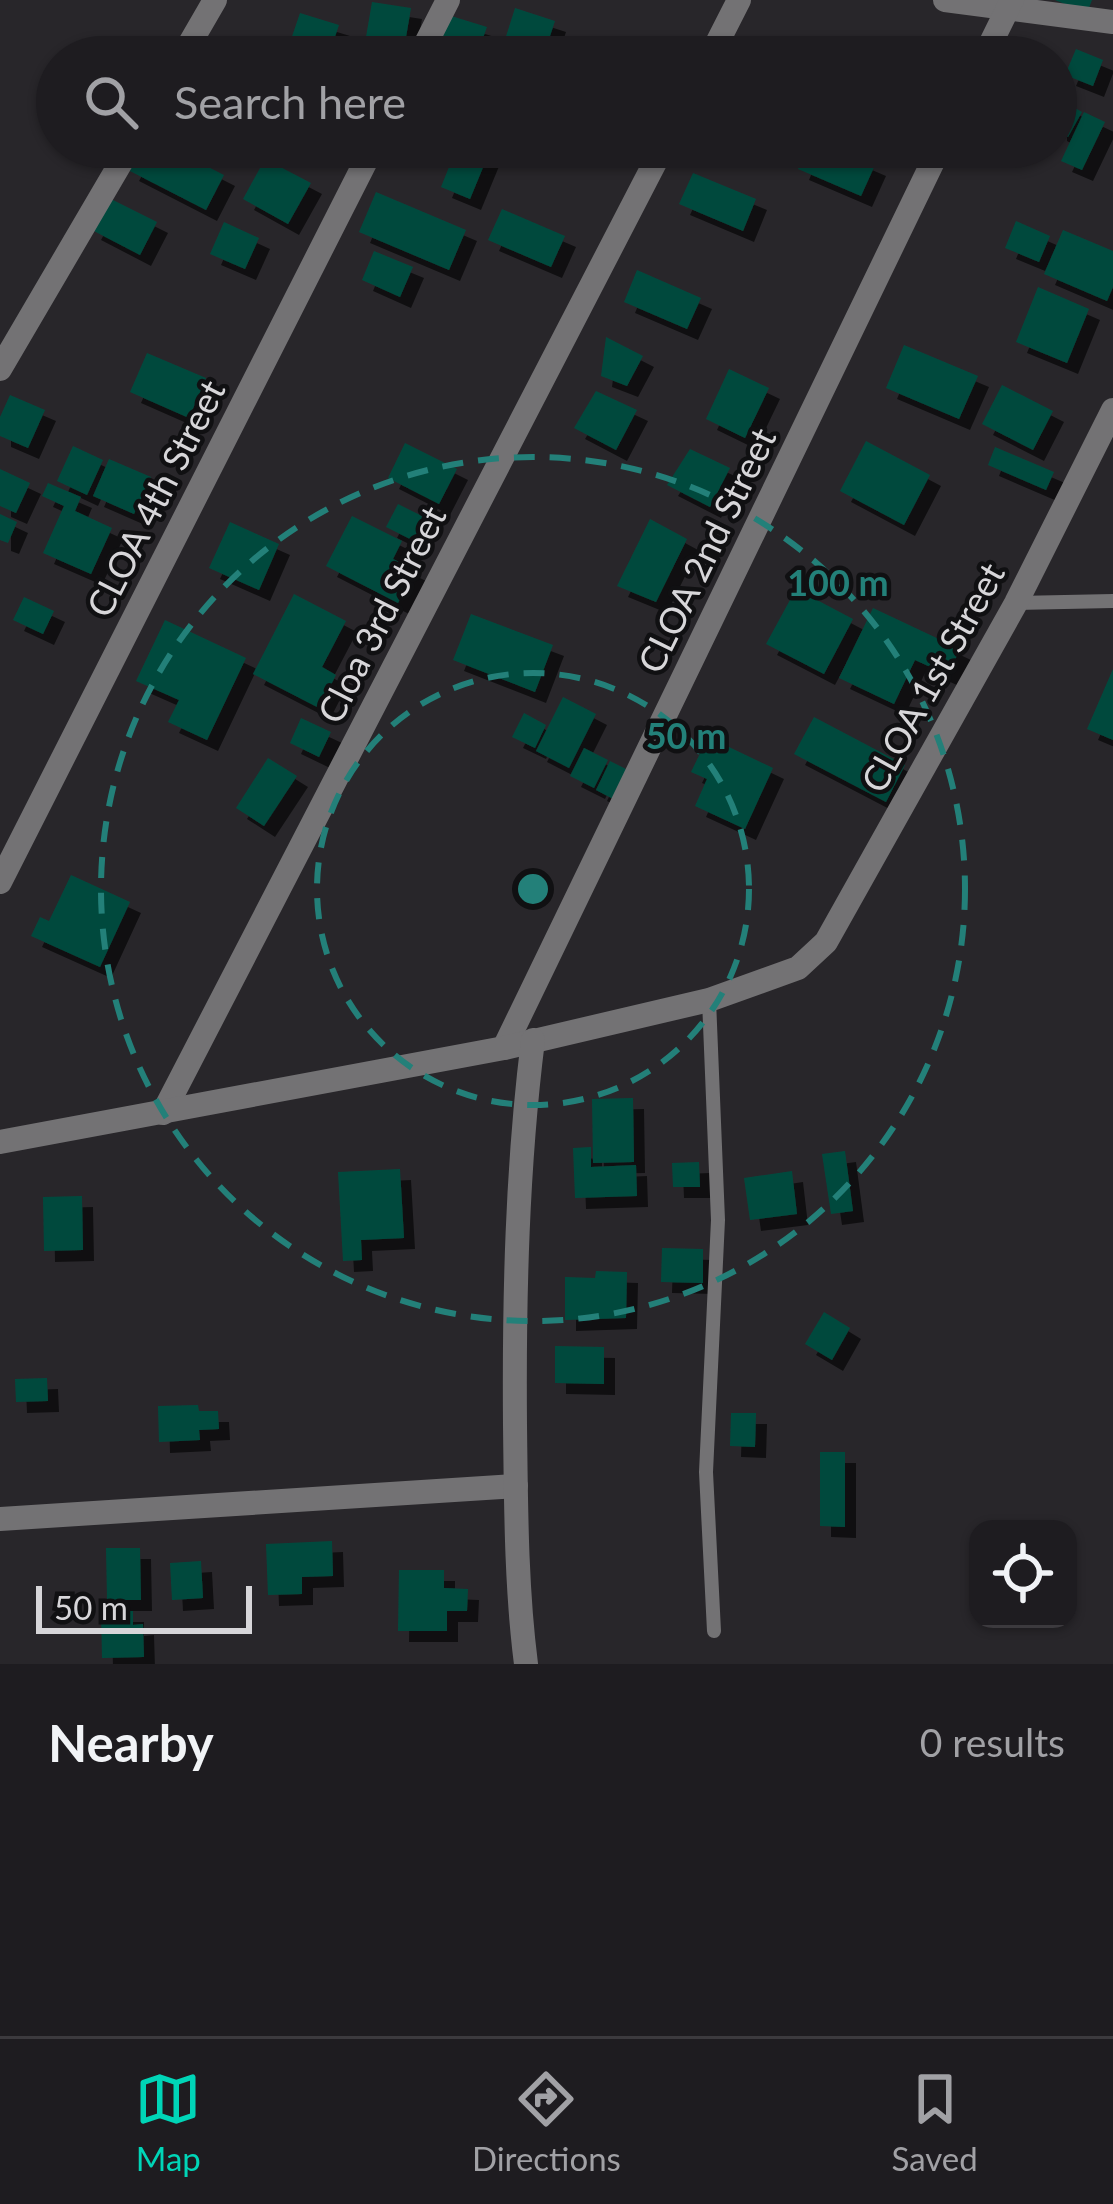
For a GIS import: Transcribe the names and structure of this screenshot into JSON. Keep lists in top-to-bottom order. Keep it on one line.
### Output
{"streets":{"street":["CLOA 4th Street","CLOA 2nd Street","Cloa 3rd Street","CLOA 1st Street"]},"scale_bar":"50 m","page":{"search":"Search here","scale":"50 m","heading":["Nearby","0 results"],"nav":["Map","Directions","Saved"]},"rings":["100 m","50 m"]}
